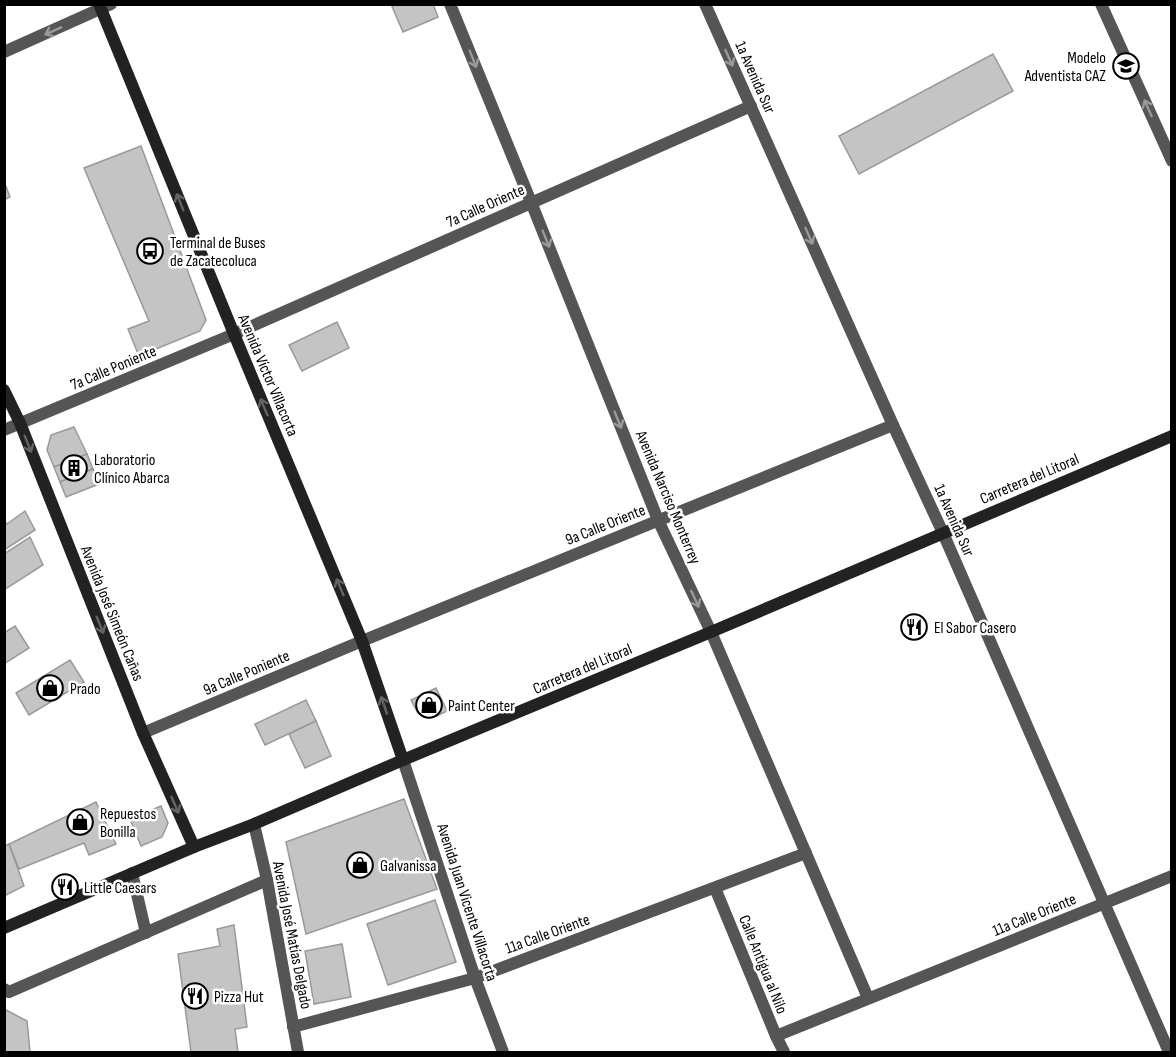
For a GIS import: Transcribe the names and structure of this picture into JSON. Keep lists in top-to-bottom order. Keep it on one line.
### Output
{"streets":{"main road":["Avenida Víctor Villacorta","Carretera del Litoral","Avenida José Simeón Cañas"],"street":["1a Avenida Sur","7a Calle Oriente","7a Calle Poniente","Avenida Narciso Monterrey","9a Calle Oriente","9a Calle Poniente","Avenida Juan Vicente Villacorta","11a Calle Oriente","Avenida José Matías Delgado","Calle Antigua al Nilo"]},"crossings":[["1a Avenida Sur","7a Calle Oriente"],["1a Avenida Sur","Carretera del Litoral"],["1a Avenida Sur","9a Calle Oriente"],["1a Avenida Sur","11a Calle Oriente"],["7a Calle Oriente","7a Calle Poniente"],["7a Calle Oriente","Avenida Víctor Villacorta"],["7a Calle Oriente","Avenida Narciso Monterrey"],["7a Calle Poniente","Avenida Víctor Villacorta"],["7a Calle Poniente","Avenida José Simeón Cañas"],["Avenida Víctor Villacorta","Carretera del Litoral"],["Avenida Víctor Villacorta","9a Calle Oriente"],["Avenida Víctor Villacorta","9a Calle Poniente"],["Avenida Víctor Villacorta","Avenida Juan Vicente Villacorta"],["Carretera del Litoral","Avenida Narciso Monterrey"],["Carretera del Litoral","Avenida José Simeón Cañas"],["Carretera del Litoral","Avenida Juan Vicente Villacorta"],["Carretera del Litoral","Avenida José Matías Delgado"],["Avenida Narciso Monterrey","9a Calle Oriente"],["Avenida Narciso Monterrey","11a Calle Oriente"],["9a Calle Oriente","9a Calle Poniente"],["Avenida José Simeón Cañas","9a Calle Poniente"],["Avenida Juan Vicente Villacorta","11a Calle Oriente"],["11a Calle Oriente","Avenida José Matías Delgado"],["11a Calle Oriente","Calle Antigua al Nilo"]],"one_way":["1a Avenida Sur","Avenida Víctor Villacorta","Avenida Narciso Monterrey","Avenida José Simeón Cañas"],"places":{"school or university":["Modelo Adventista CAZ"],"bus stop":["Terminal de Buses de Zacatecoluca"],"building":["Laboratorio Clínico Abarca"],"restaurant":["El Sabor Casero","Little Caesars","Pizza Hut"],"shop":["Prado","Paint Center","Repuestos Bonilla","Galvanissa"]}}
